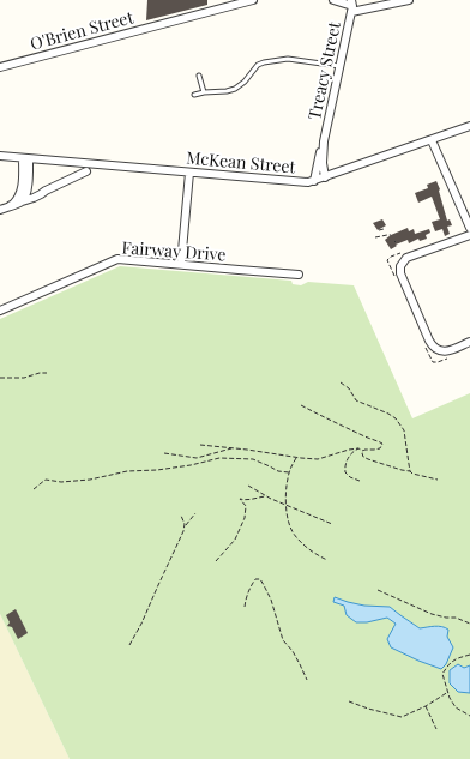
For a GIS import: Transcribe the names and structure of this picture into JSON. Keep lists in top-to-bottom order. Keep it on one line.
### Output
{"streets":{"street":["O'Brien Street","Treacy Street","McKean Street","Fairway Drive"]},"crossings":[["Treacy Street","McKean Street"]]}
